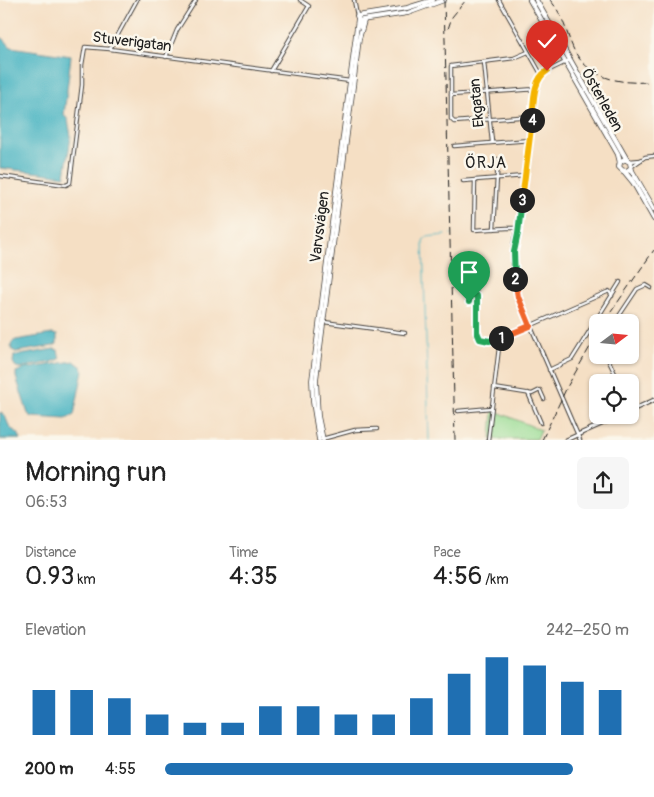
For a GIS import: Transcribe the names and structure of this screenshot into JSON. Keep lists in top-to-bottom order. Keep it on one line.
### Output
{"streets":{"main road":["Österleden","Varvsvägen"],"street":["Stuverigatan","Ekgatan"]},"crossings":[["Stuverigatan","Varvsvägen"]],"districts":["ÖRJA"],"north":"right","page":{"pins":["4","3","2","1"],"heading":["Morning run","06:53"],"stats":[["Distance","0.93 km"],["Time","4:35"],["Pace","4:56 /km"]],"chart":["Elevation","242–250 m"],"list":[{"name":"200 m","note":"4:55"}]}}
